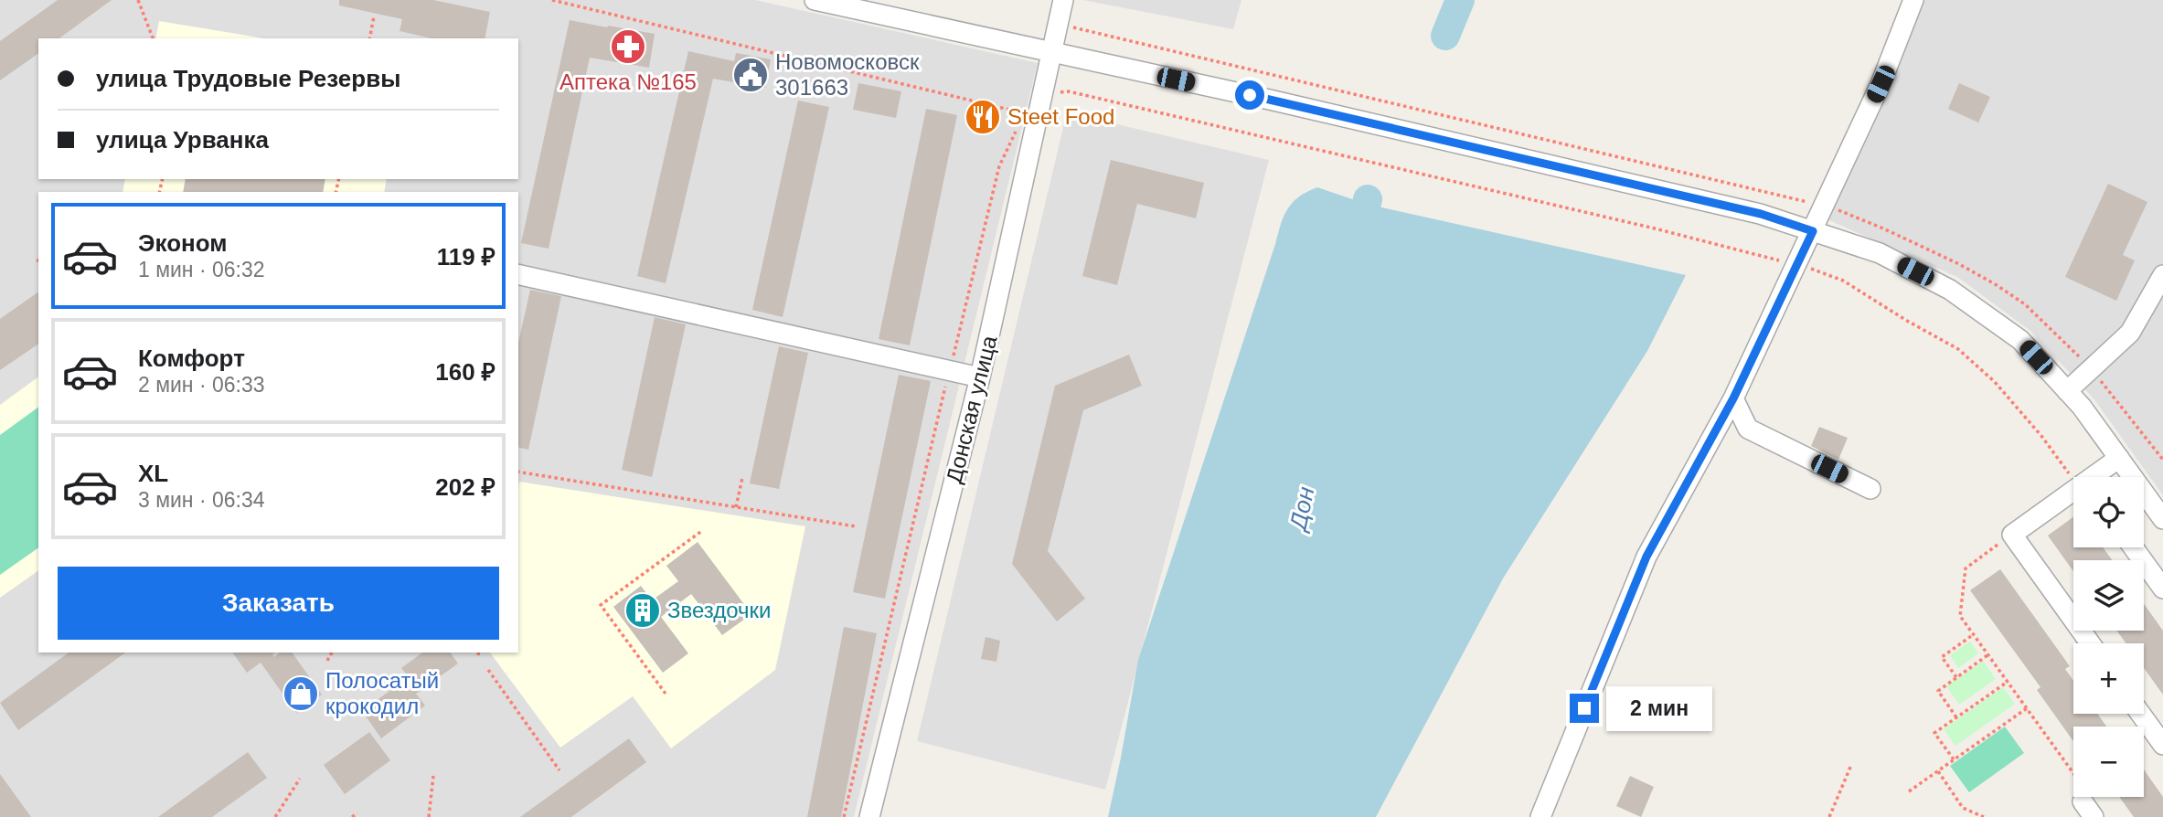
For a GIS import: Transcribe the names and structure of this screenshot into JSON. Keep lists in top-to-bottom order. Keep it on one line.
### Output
{"streets":{"street":["Донская улица"]},"water":["Дон"],"places":{"pharmacy":["Аптека №165"],"public building":["Новомосковск 301663"],"restaurant":["Steet Food"],"building":["Звездочки"],"shop":["Полосатый крокодил"]},"page":{"banner":["улица Трудовые Резервы","улица Урванка"],"list":[{"name":"Эконом","note":"1 мин · 06:32","value":"119 ₽"},{"name":"Комфорт","note":"2 мин · 06:33","value":"160 ₽"},{"name":"XL","note":"3 мин · 06:34","value":"202 ₽"}],"map_buttons":["+","−"],"buttons":"Заказать","bubble":"2 мин"}}
